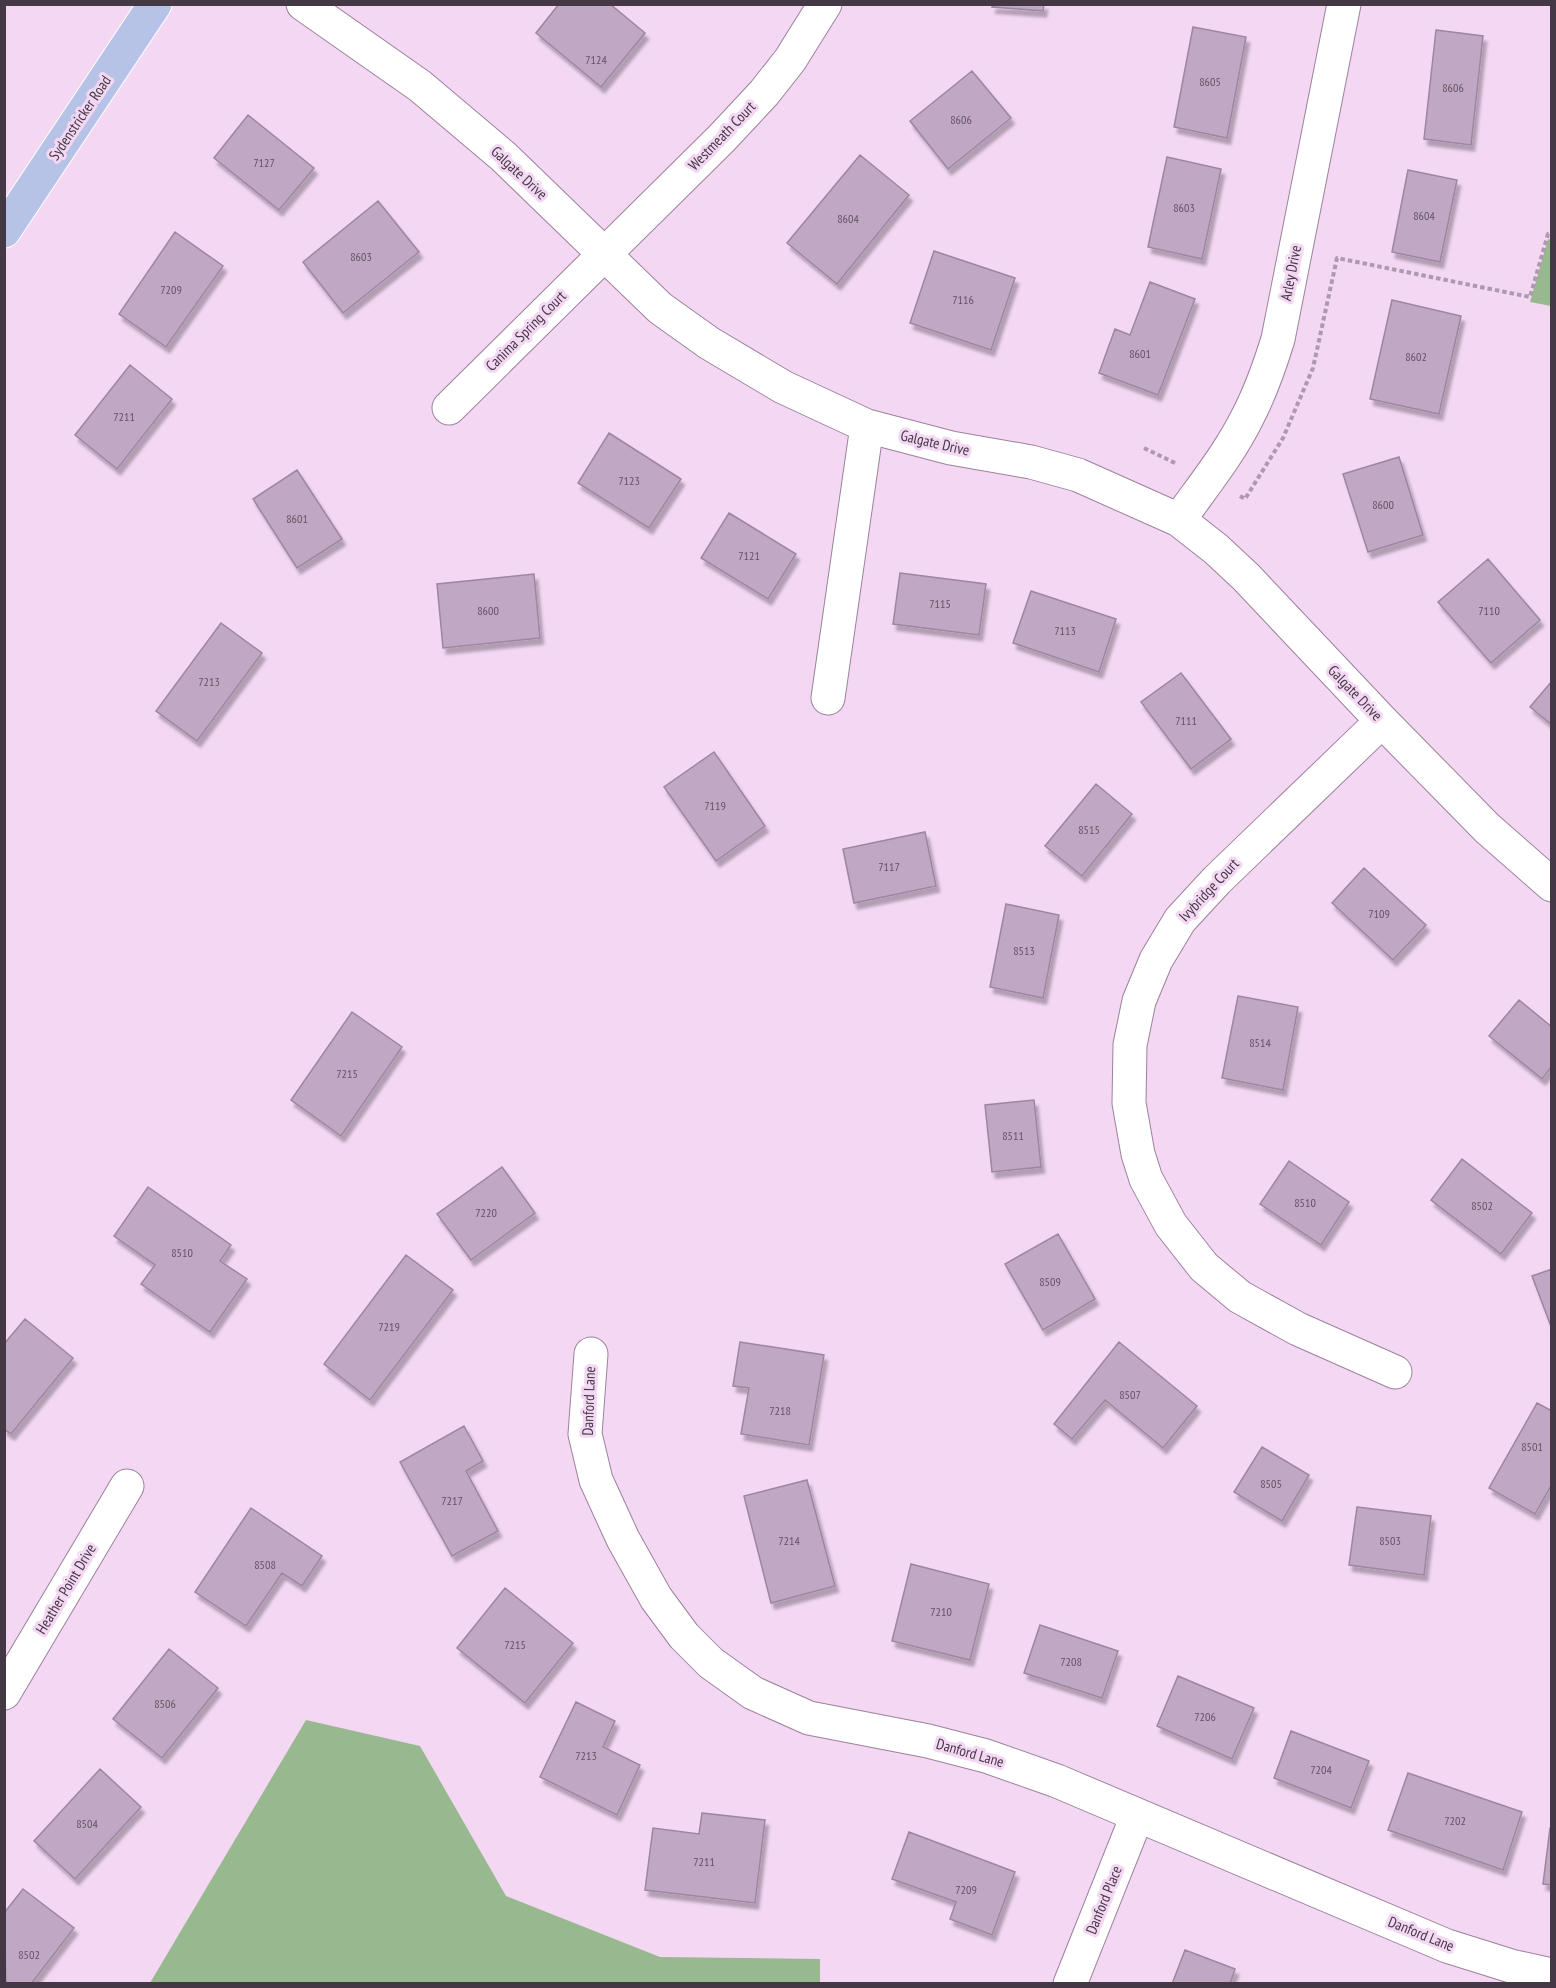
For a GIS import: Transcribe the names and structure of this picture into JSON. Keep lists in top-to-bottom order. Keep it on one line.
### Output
{"streets":{"main road":["Sydenstricker Road"],"street":["Westmeath Court","Galgate Drive","Arley Drive","Canima Spring Court","Ivybridge Court","Danford Lane","Heather Point Drive","Danford Place"]},"crossings":[["Westmeath Court","Galgate Drive"],["Westmeath Court","Canima Spring Court"],["Galgate Drive","Arley Drive"],["Galgate Drive","Canima Spring Court"],["Galgate Drive","Ivybridge Court"],["Danford Lane","Danford Place"]],"house_numbers":["7124","8605","8606","8606","7127","8603","8604","8604","8603","7209","7116","8601","8602","7211","7123","8600","8601","7121","7115","8600","7110","7113","7213","7111","7119","8515","7117","7109","8513","8514","7215","8511","8510","8502","7220","8510","8509","7219","8507","7218","8501","8505","7217","7214","8503","8508","7210","7215","7208","8506","7206","7213","7204","7202","8504","7211","7209","8502"]}
